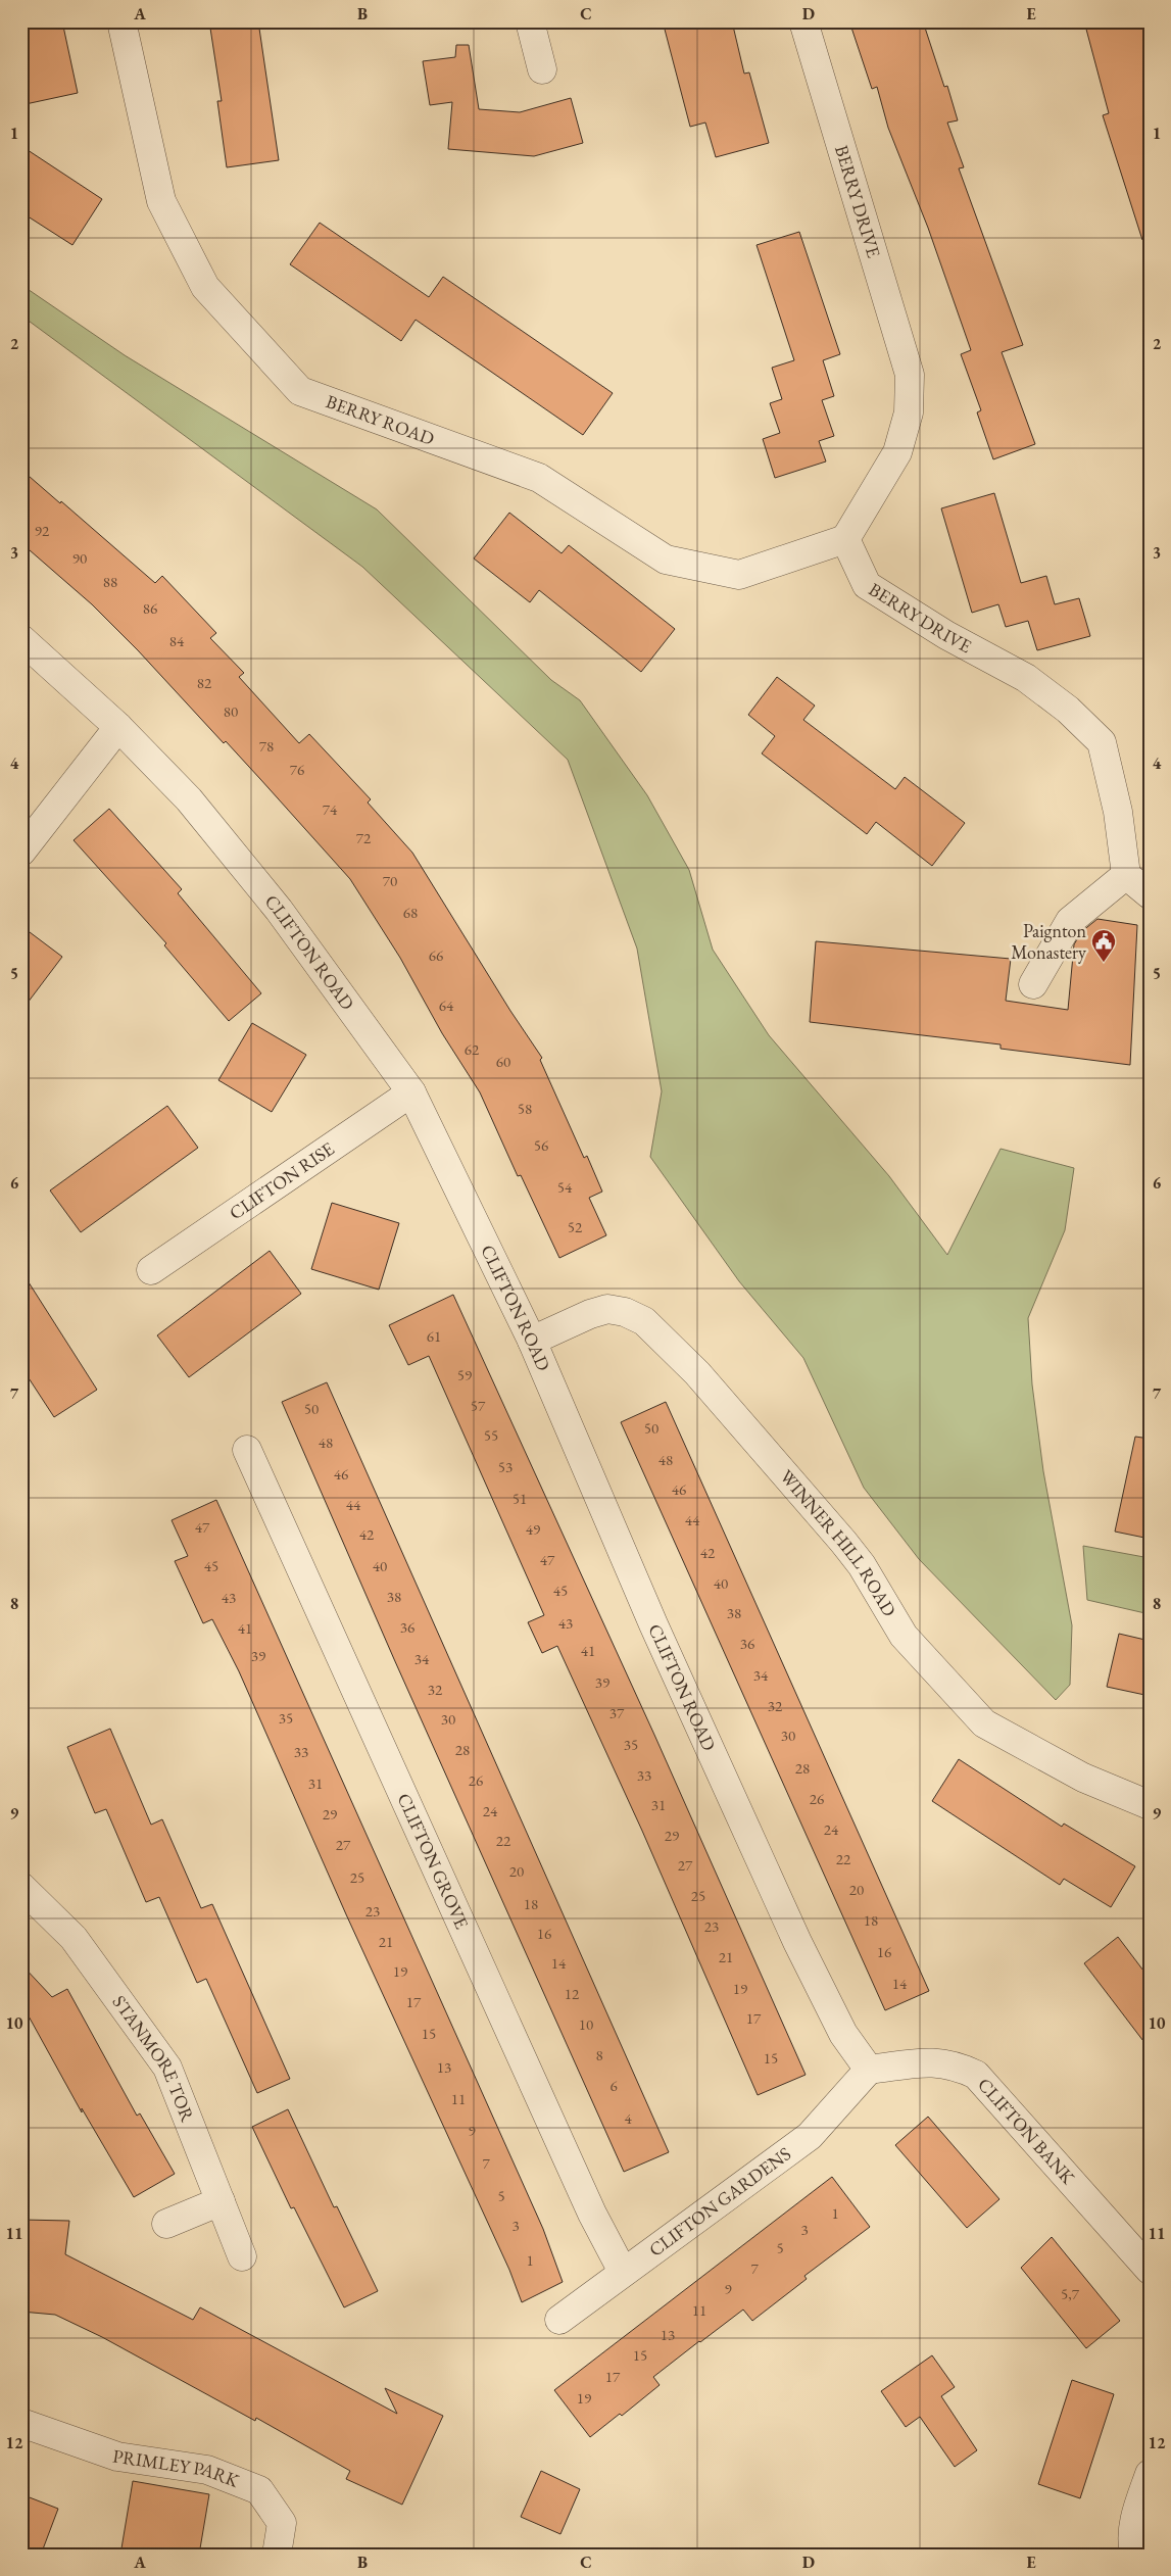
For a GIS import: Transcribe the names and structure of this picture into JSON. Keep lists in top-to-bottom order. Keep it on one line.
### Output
{"streets":{"street":["BERRY DRIVE","BERRY ROAD","CLIFTON ROAD","CLIFTON RISE","WINNER HILL ROAD","CLIFTON GROVE","STANMORE TOR","CLIFTON BANK","CLIFTON GARDENS","PRIMLEY PARK"]},"crossings":[["BERRY DRIVE","BERRY ROAD"],["CLIFTON ROAD","CLIFTON RISE"],["CLIFTON ROAD","WINNER HILL ROAD"],["CLIFTON ROAD","CLIFTON BANK"],["CLIFTON ROAD","CLIFTON GARDENS"],["CLIFTON GROVE","CLIFTON GARDENS"],["CLIFTON BANK","CLIFTON GARDENS"]],"places":{"public building":["Paignton Monastery"]},"house_numbers":["92","90","88","86","84","82","80","78","76","74","72","70","68","66","64","62","60","58","56","54","52","61","59","57","50","50","55","48","48","53","46","46","51","44","44","47","49","42","42","47","45","40","40","45","38","43","38","43","36","41","36","41","39","34","34","39","32","32","37","35","30","30","35","28","33","28","33","26","31","26","31","24","29","24","29","22","27","22","27","20","25","20","25","18","23","18","23","16","21","16","21","14","19","14","19","12","17","17","10","15","8","15","13","6","11","4","9","7","5","1","3","3","5","1","7","9","5,7","11","13","15","17","19"],"grid":{"columns":["A","B","C","D","E"],"rows":["1","2","3","4","5","6","7","8","9","10","11","12"]}}
